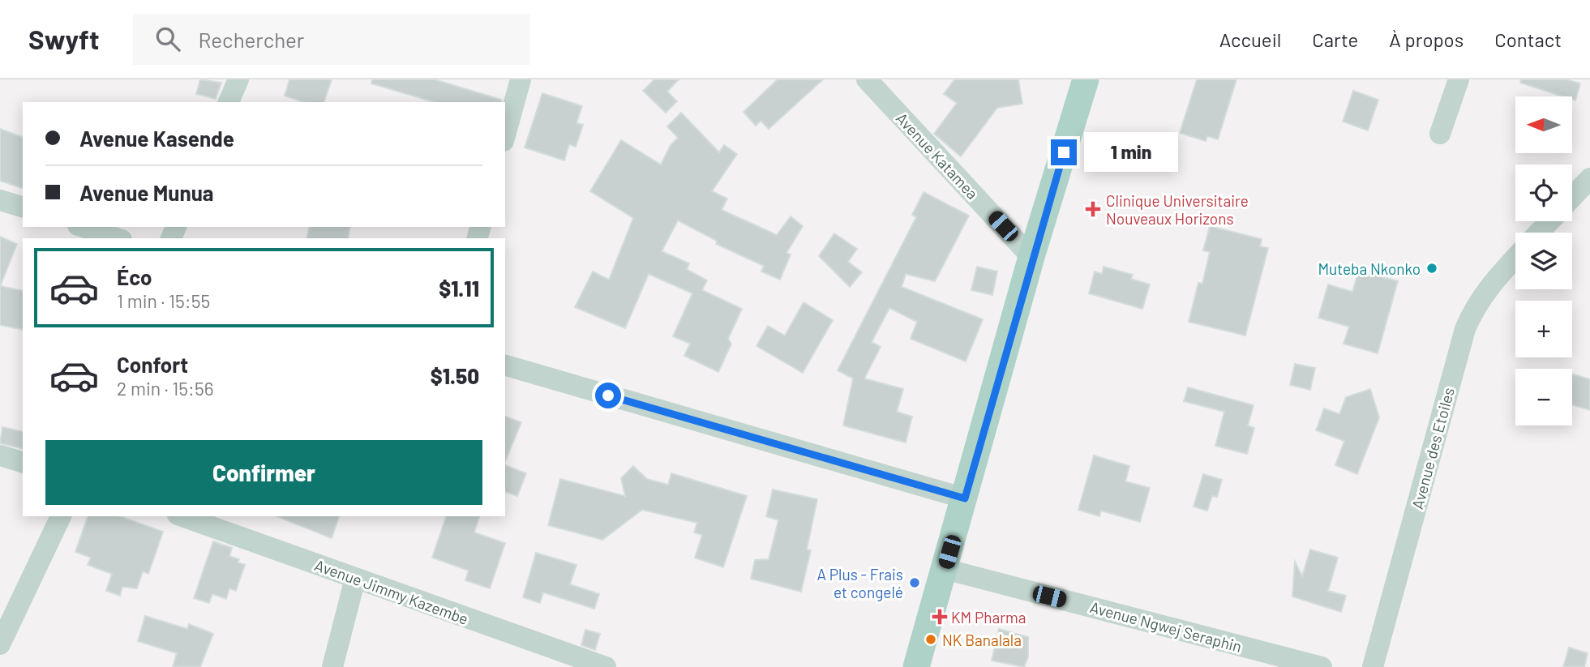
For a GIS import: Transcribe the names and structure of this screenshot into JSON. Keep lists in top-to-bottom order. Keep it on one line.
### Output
{"streets":{"street":["Avenue Katamea","Avenue des Etoiles","Avenue Jimmy Kazembe","Avenue Ngwej Seraphin"]},"places":{"health":["Clinique Universitaire Nouveaux Horizons","KM Pharma"],"other":["Muteba Nkonko","A Plus - Frais et congelé","NK Banalala"]},"north":"left","page":{"header":"Swyft","search":"Rechercher","nav":["Accueil","Carte","À propos","Contact"],"map_buttons":["+","−"],"banner":["Avenue Kasende","Avenue Munua"],"bubble":"1 min","list":[{"name":"Éco","note":"1 min · 15:55","value":"$1.11"},{"name":"Confort","note":"2 min · 15:56","value":"$1.50"}],"buttons":"Confirmer"}}
